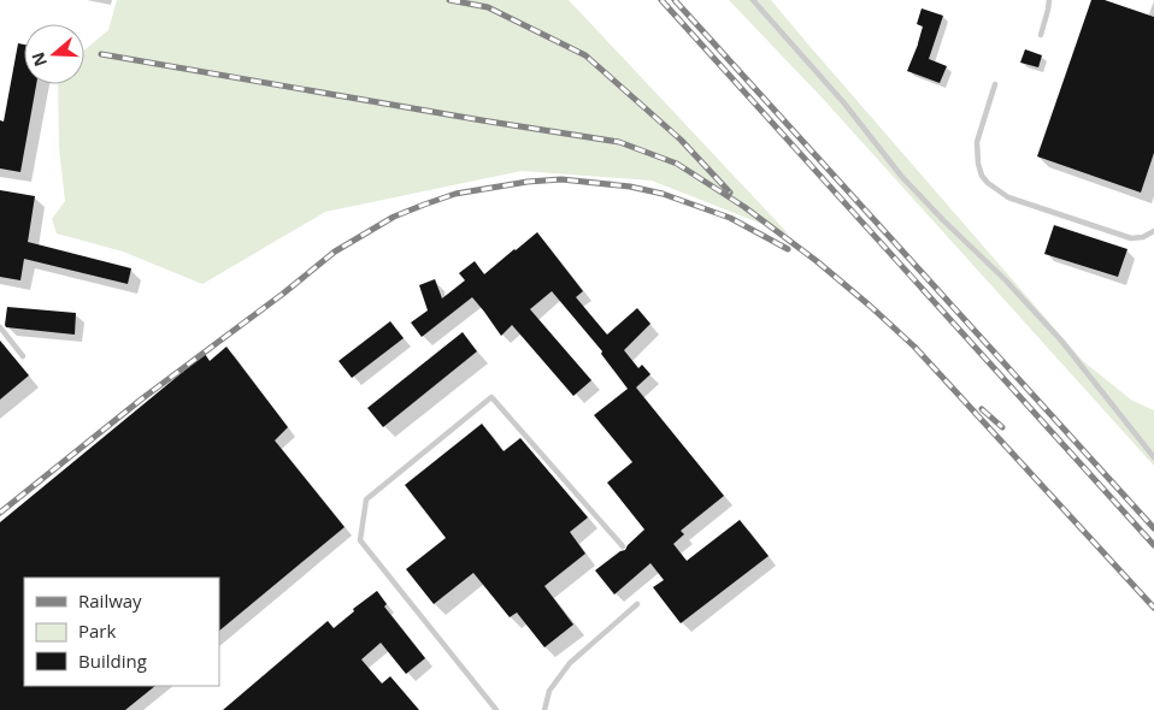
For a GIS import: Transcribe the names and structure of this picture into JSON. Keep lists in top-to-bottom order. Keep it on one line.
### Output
{"legend":["Railway","Park","Building"],"north":"left"}
